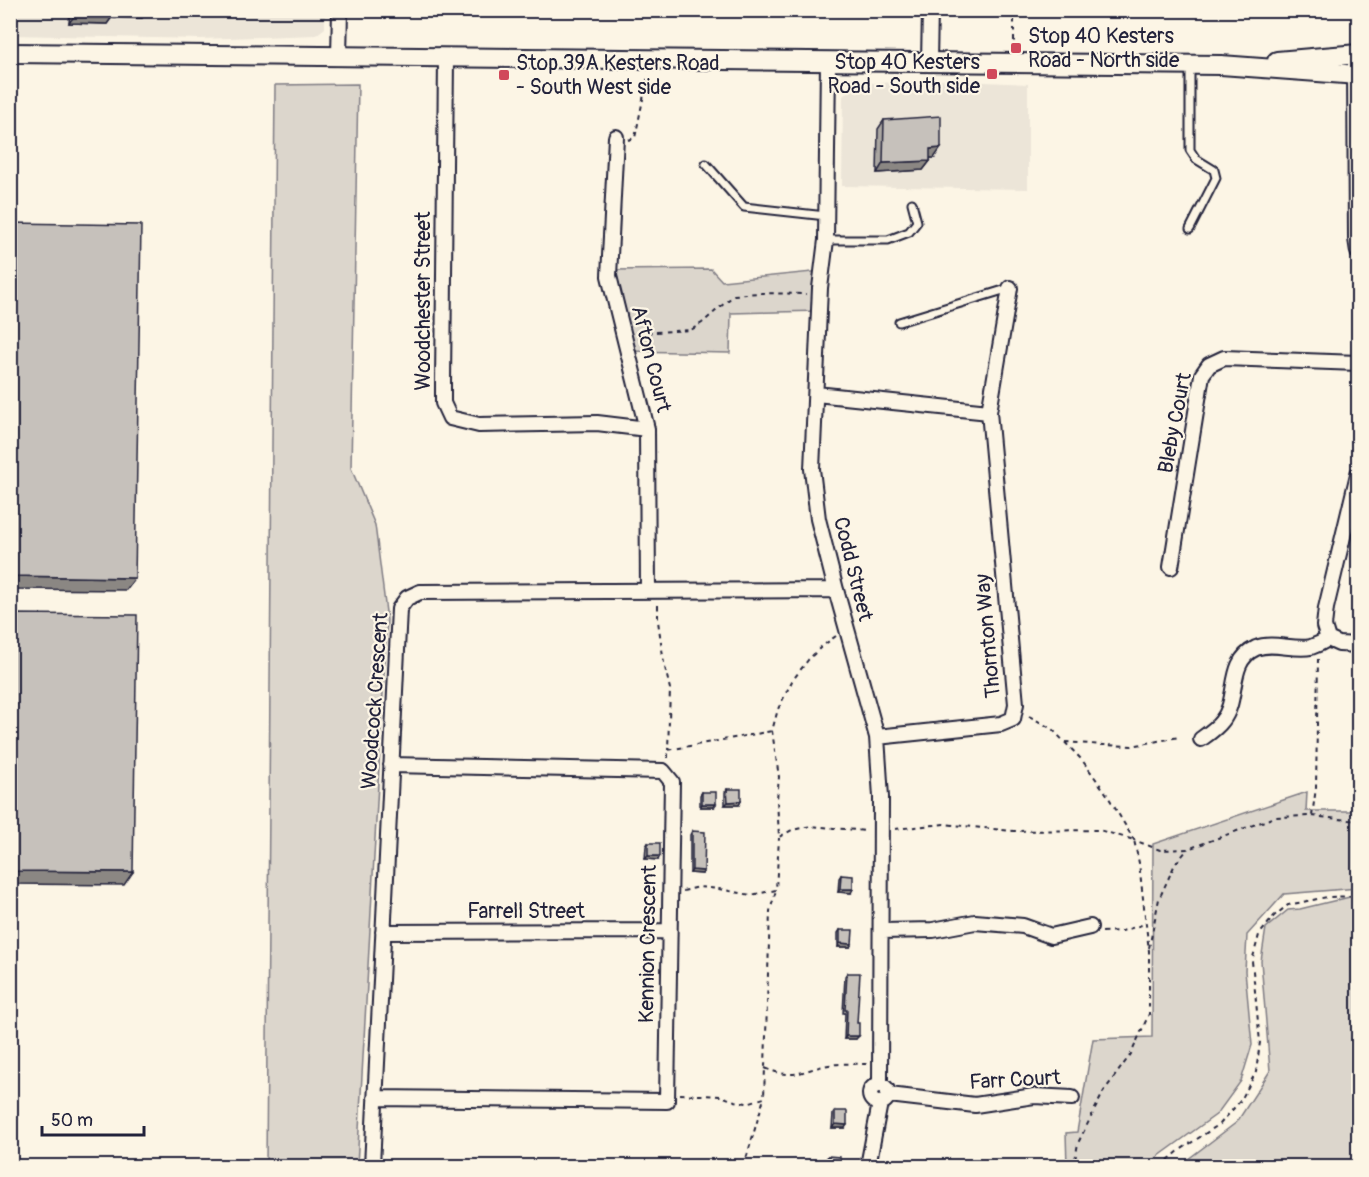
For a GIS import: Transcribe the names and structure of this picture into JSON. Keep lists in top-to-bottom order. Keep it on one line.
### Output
{"streets":{"street":["Woodchester Street","Afton Court","Bleby Court","Codd Street","Thornton Way","Woodcock Crescent","Farrell Street","Kennion Crescent","Farr Court"]},"crossings":[["Woodchester Street","Afton Court"],["Afton Court","Woodcock Crescent"],["Codd Street","Thornton Way"],["Codd Street","Woodcock Crescent"],["Codd Street","Farr Court"],["Woodcock Crescent","Farrell Street"],["Woodcock Crescent","Kennion Crescent"],["Farrell Street","Kennion Crescent"]],"places":{"transit":["Stop 40 Kesters Road - North side","Stop 40 Kesters Road - South side","Stop 39A Kesters Road - South West side"]},"scale_bar":"50 m"}
